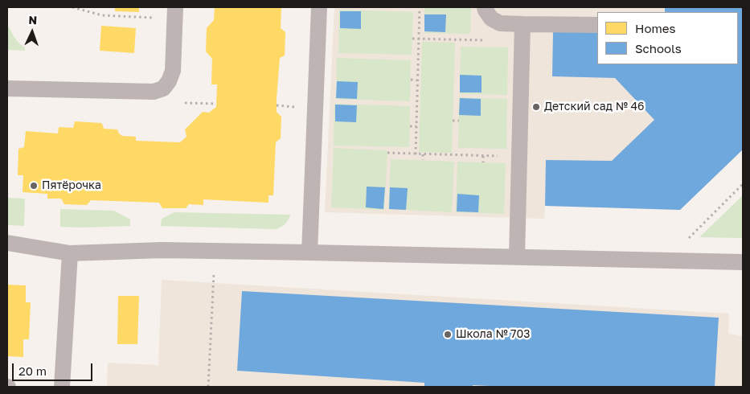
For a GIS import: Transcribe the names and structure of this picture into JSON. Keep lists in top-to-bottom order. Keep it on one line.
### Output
{"places":["Детский сад № 46","Пятёрочка","Школа № 703"],"legend":["Homes","Schools"],"scale_bar":"20 m","north":"top"}
